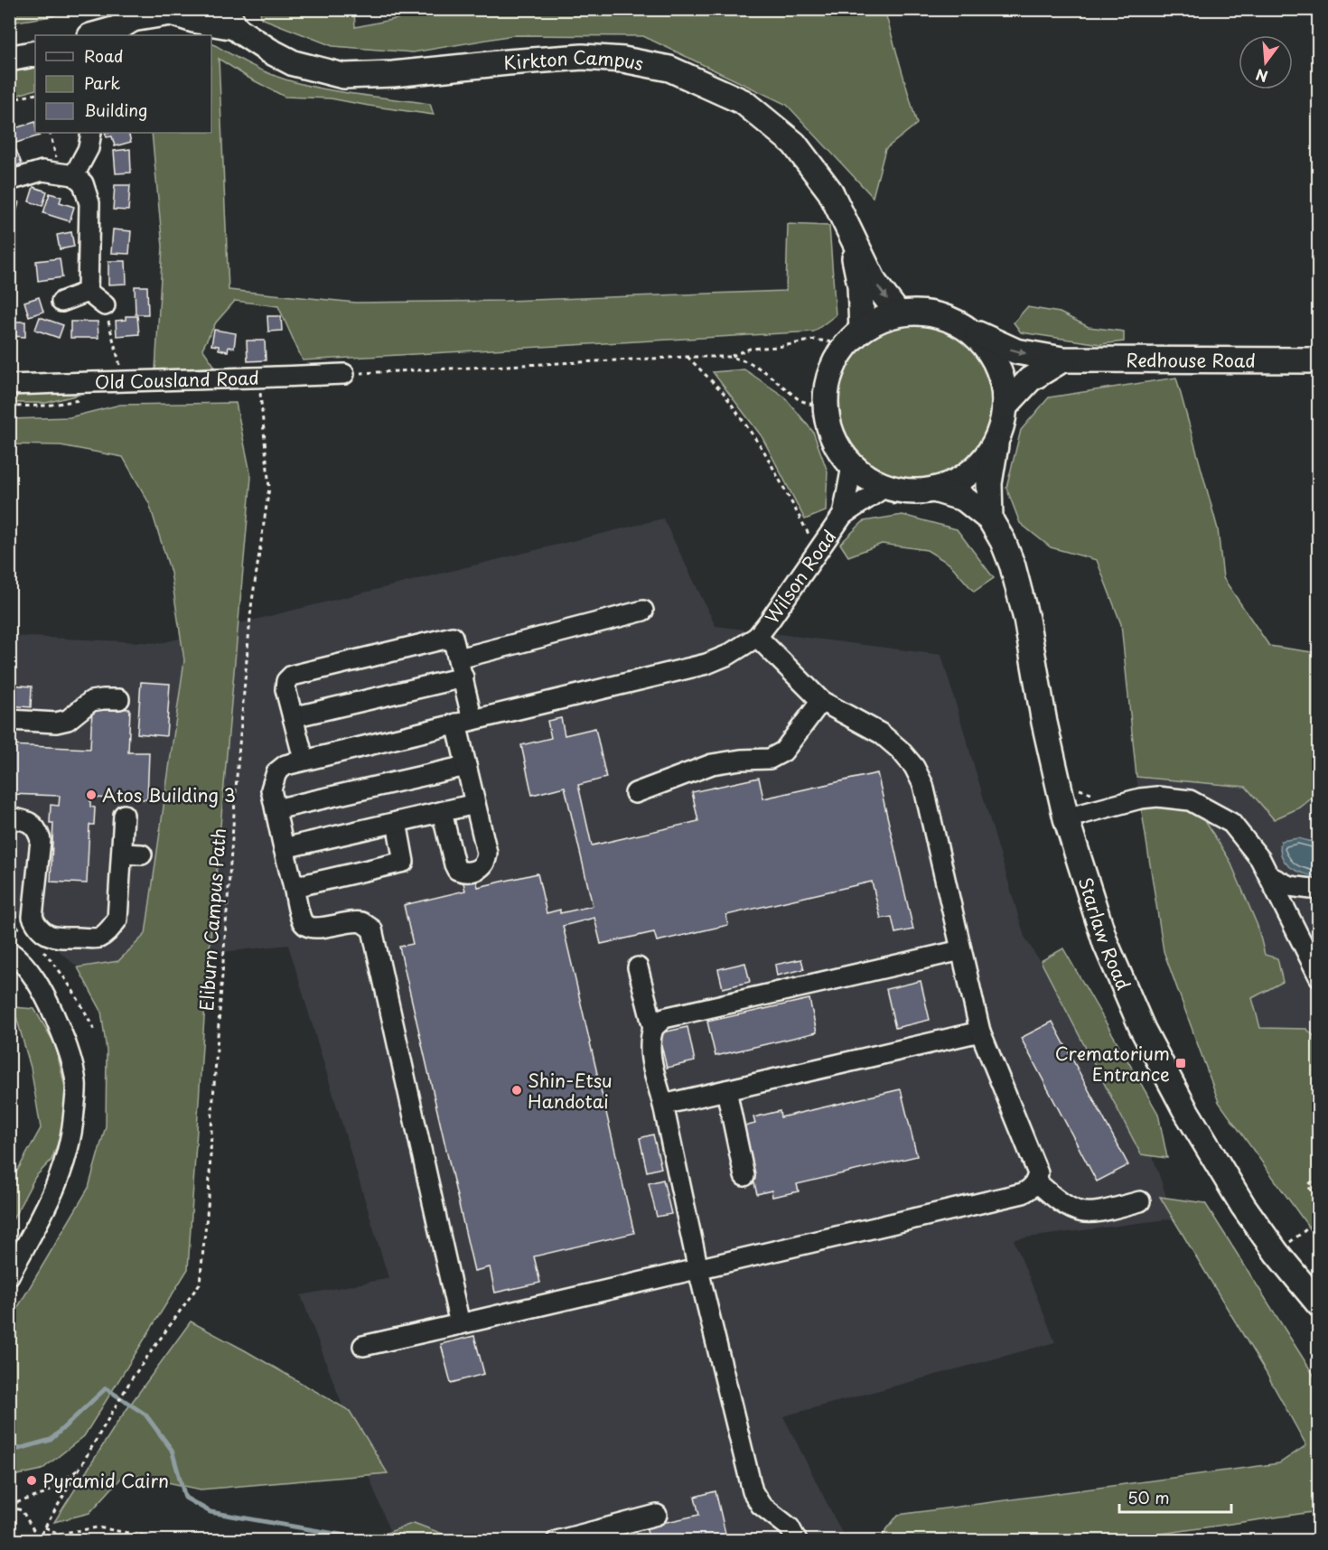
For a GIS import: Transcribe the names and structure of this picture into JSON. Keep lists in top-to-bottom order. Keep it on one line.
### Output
{"streets":{"main road":["Kirkton Campus","Redhouse Road","Starlaw Road"],"street":["Old Cousland Road","Wilson Road"],"path":["Eliburn Campus Path"]},"crossings":[["Redhouse Road","Wilson Road"],["Old Cousland Road","Eliburn Campus Path"]],"places":{"other":["Atos Building 3","Shin-Etsu Handotai","Pyramid Cairn"],"transit":["Crematorium Entrance"]},"legend":["Road","Park","Building"],"scale_bar":"50 m","north":"bottom"}
